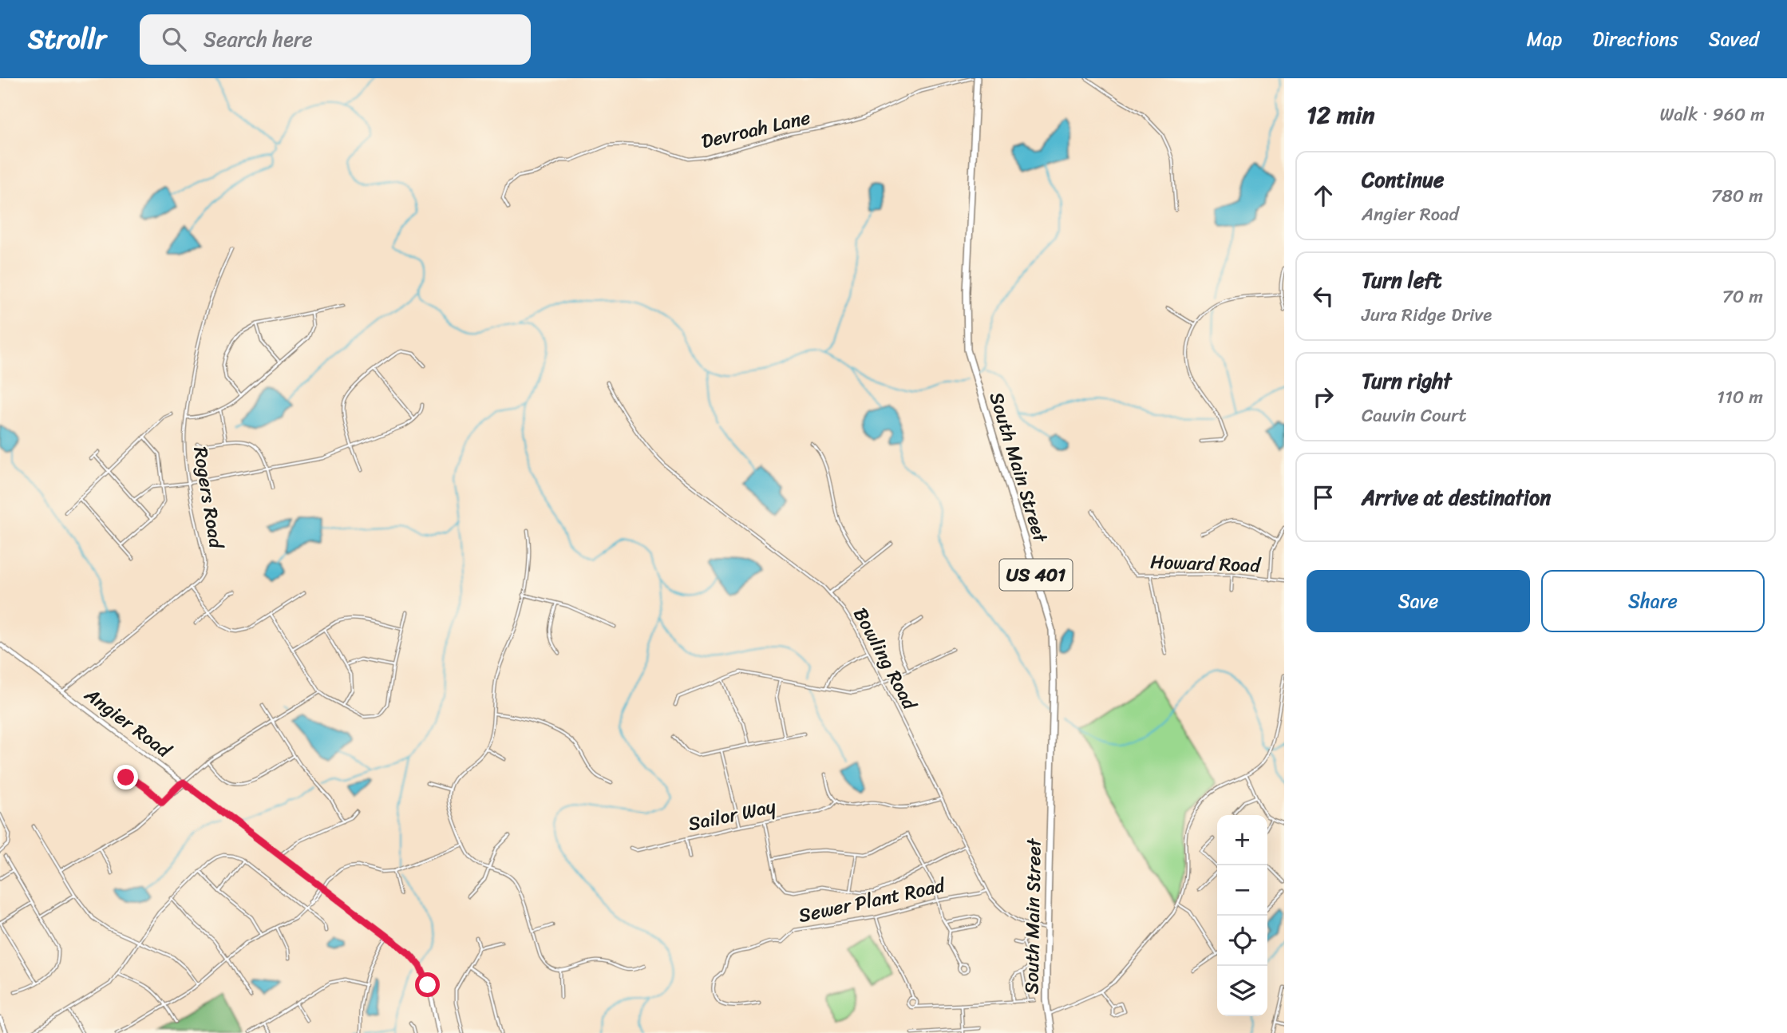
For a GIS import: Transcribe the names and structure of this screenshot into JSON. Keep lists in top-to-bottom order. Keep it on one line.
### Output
{"streets":{"highway":["South Main Street","US 401"],"street":["Devroah Lane","Rogers Road","Howard Road","Bowling Road","Angier Road","Sailor Way","Sewer Plant Road"]},"crossings":[["South Main Street","Bowling Road"],["Rogers Road","Angier Road"],["Bowling Road","Sewer Plant Road"]],"page":{"header":"Strollr","search":"Search here","nav":["Map","Directions","Saved"],"heading":["12 min","Walk · 960 m"],"list":[["Continue","Angier Road","780 m"],["Turn left","Jura Ridge Drive","70 m"],["Turn right","Cauvin Court","110 m"],"Arrive at destination"],"buttons":["Save","Share"],"map_buttons":["+","−"]}}
